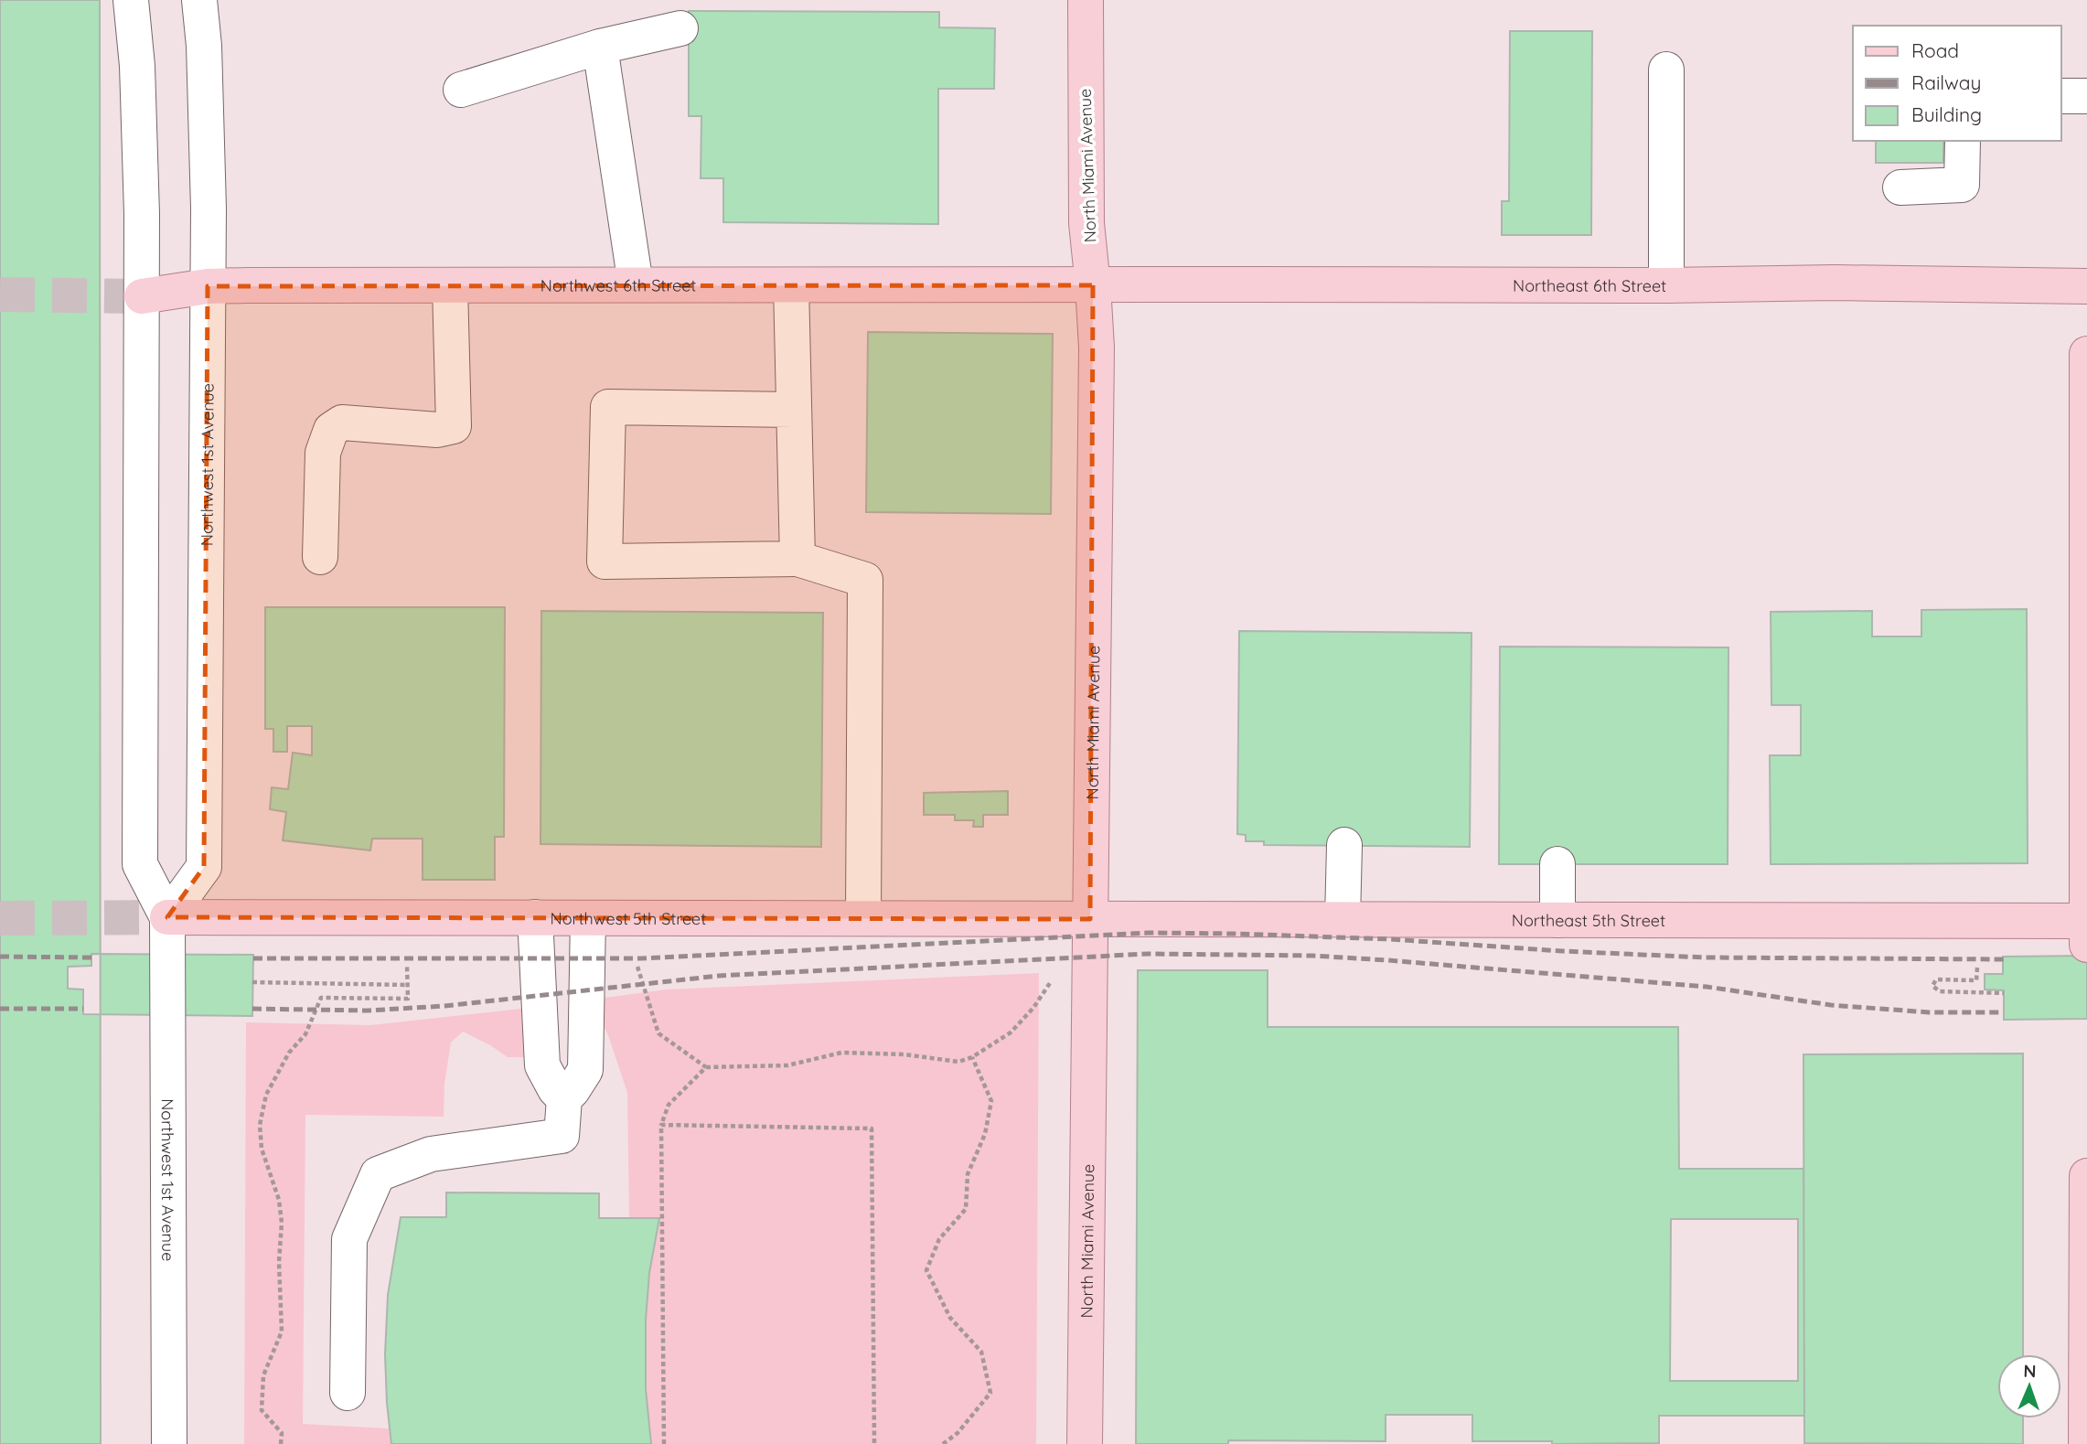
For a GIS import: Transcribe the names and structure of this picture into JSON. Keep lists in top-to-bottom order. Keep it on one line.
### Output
{"streets":{"main road":["North Miami Avenue","Northwest 6th Street","Northeast 6th Street","Northwest 5th Street","Northeast 5th Street"],"street":["Northwest 1st Avenue"]},"crossings":[["North Miami Avenue","Northwest 6th Street"],["North Miami Avenue","Northeast 6th Street"],["North Miami Avenue","Northwest 5th Street"],["North Miami Avenue","Northeast 5th Street"],["Northwest 6th Street","Northeast 6th Street"],["Northwest 6th Street","Northwest 1st Avenue"],["Northwest 1st Avenue","Northwest 5th Street"],["Northwest 5th Street","Northeast 5th Street"]],"legend":["Road","Railway","Building"],"north":"top"}
